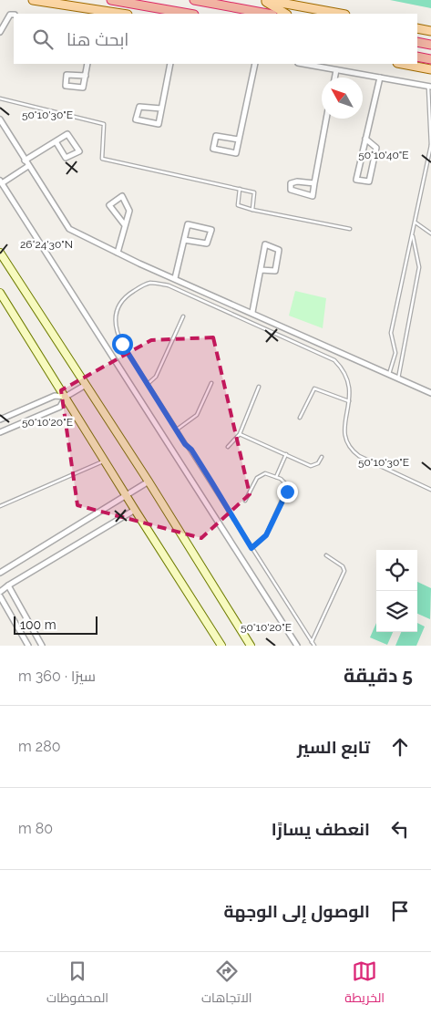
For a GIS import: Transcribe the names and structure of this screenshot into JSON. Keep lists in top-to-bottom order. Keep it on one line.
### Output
{"scale_bar":"100 m","north":"top left","page":{"search":"ابحث هنا","scale":"100 m","heading":["5 دقيقة","سيرًا · 360 m"],"list":[["تابع السير","280 m"],["انعطف يسارًا","80 m"],"الوصول إلى الوجهة"],"nav":["الخريطة","الاتجاهات","المحفوظات"]},"coordinates":["50°10'30\"E","50°10'40\"E","26°24'30\"N","50°10'20\"E"]}
